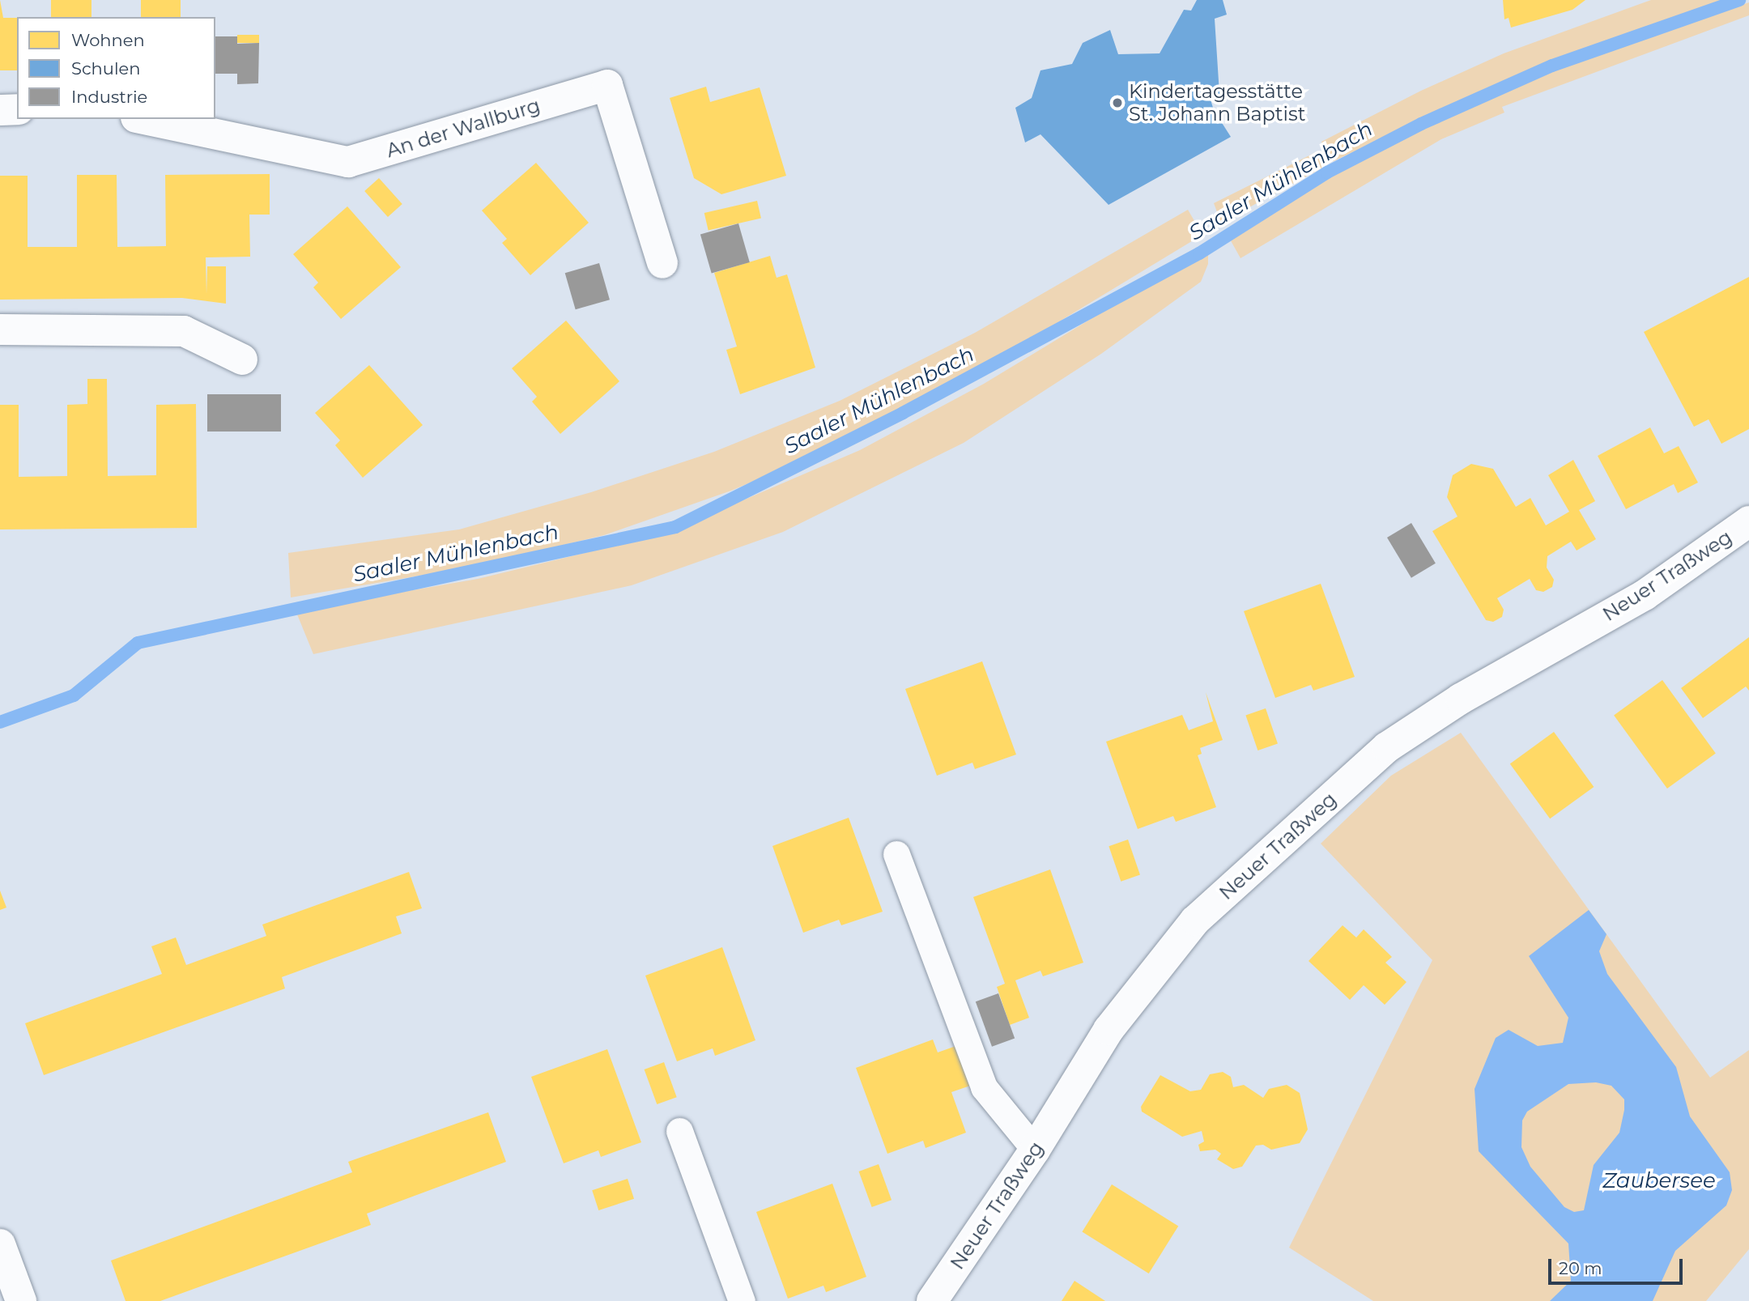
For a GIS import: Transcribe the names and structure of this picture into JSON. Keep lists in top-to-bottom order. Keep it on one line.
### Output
{"streets":{"street":["An der Wallburg","Neuer Traßweg"]},"water":["Saaler Mühlenbach","Zaubersee"],"places":["Kindertagesstätte St. Johann Baptist"],"legend":["Wohnen","Schulen","Industrie"],"scale_bar":"20 m"}
